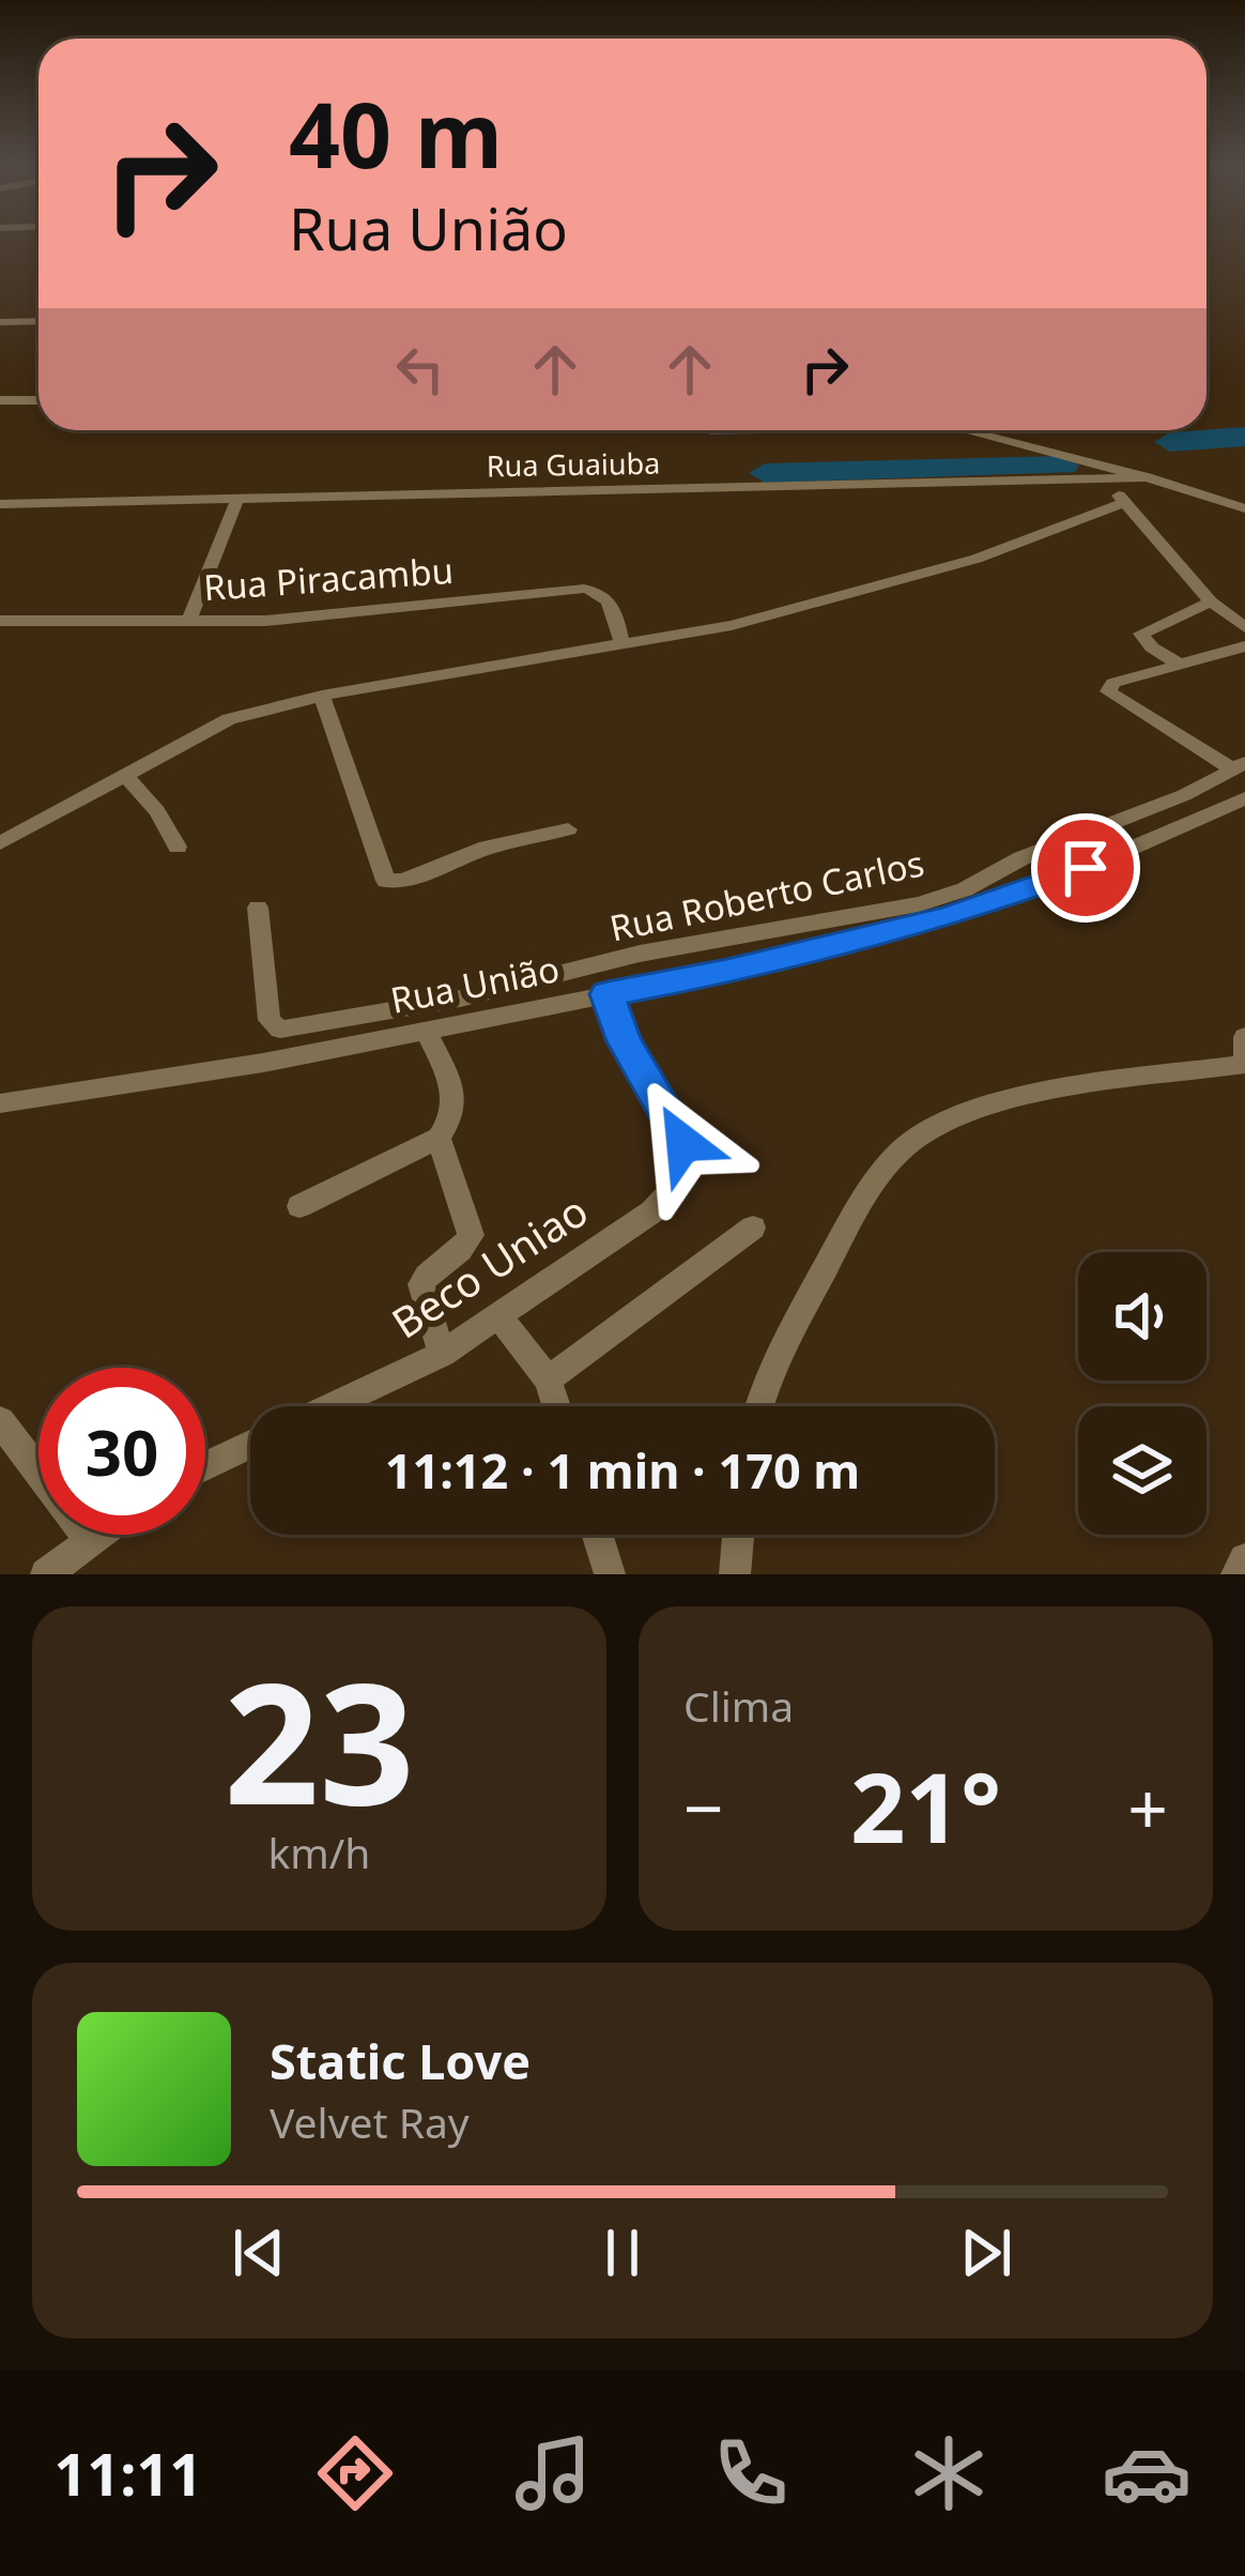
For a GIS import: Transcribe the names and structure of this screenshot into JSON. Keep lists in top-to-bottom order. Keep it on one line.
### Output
{"streets":{"street":["Rua Guaiuba","Rua Piracambu","Rua Roberto Carlos","Rua União","Beco Uniao"]},"crossings":[["Rua Roberto Carlos","Rua União"],["Rua União","Beco Uniao"]],"page":{"turn":["40 m","Rua União"],"limit":"30","trip":"11:12 · 1 min · 170 m","tile":[["23","km/h"],"Clima"],"heat":["−","21°","+"],"song":["Static Love","Velvet Ray"],"tabs":"11:11"}}
